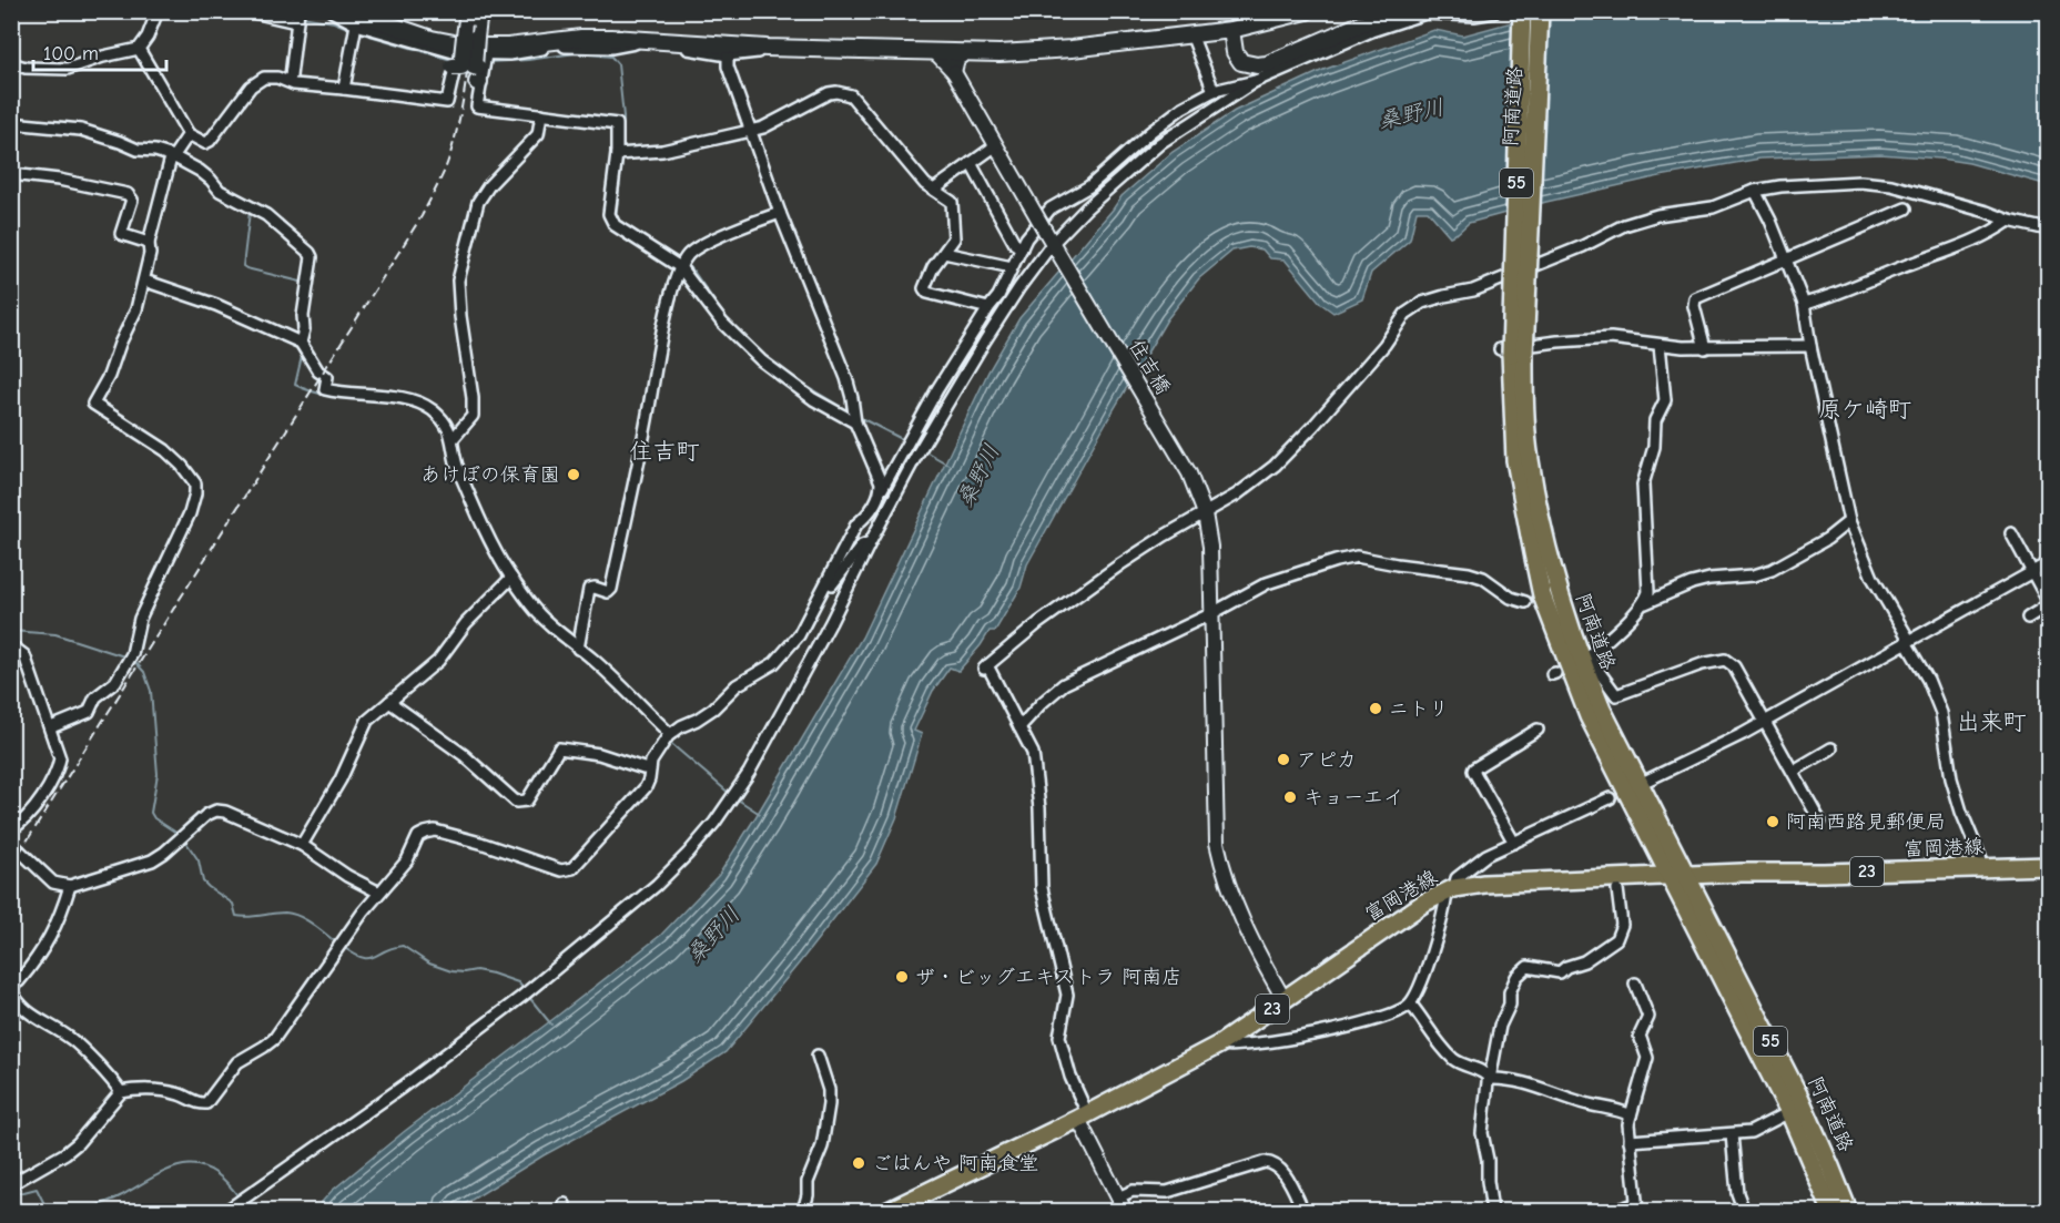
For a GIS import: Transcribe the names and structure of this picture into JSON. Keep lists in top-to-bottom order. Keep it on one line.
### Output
{"streets":{"main road":["阿南道路","55","富岡港線","23"],"street":["住吉橋"]},"crossings":[["阿南道路","富岡港線"],["住吉橋","富岡港線"]],"districts":["原ケ崎町","住吉町","出来町"],"water":["桑野川"],"places":["あけぼの保育園","ニトリ","アピカ","キョーエイ","阿南西路見郵便局","ザ・ビッグエキストラ 阿南店","ごはんや 阿南食堂"],"scale_bar":"100 m"}
